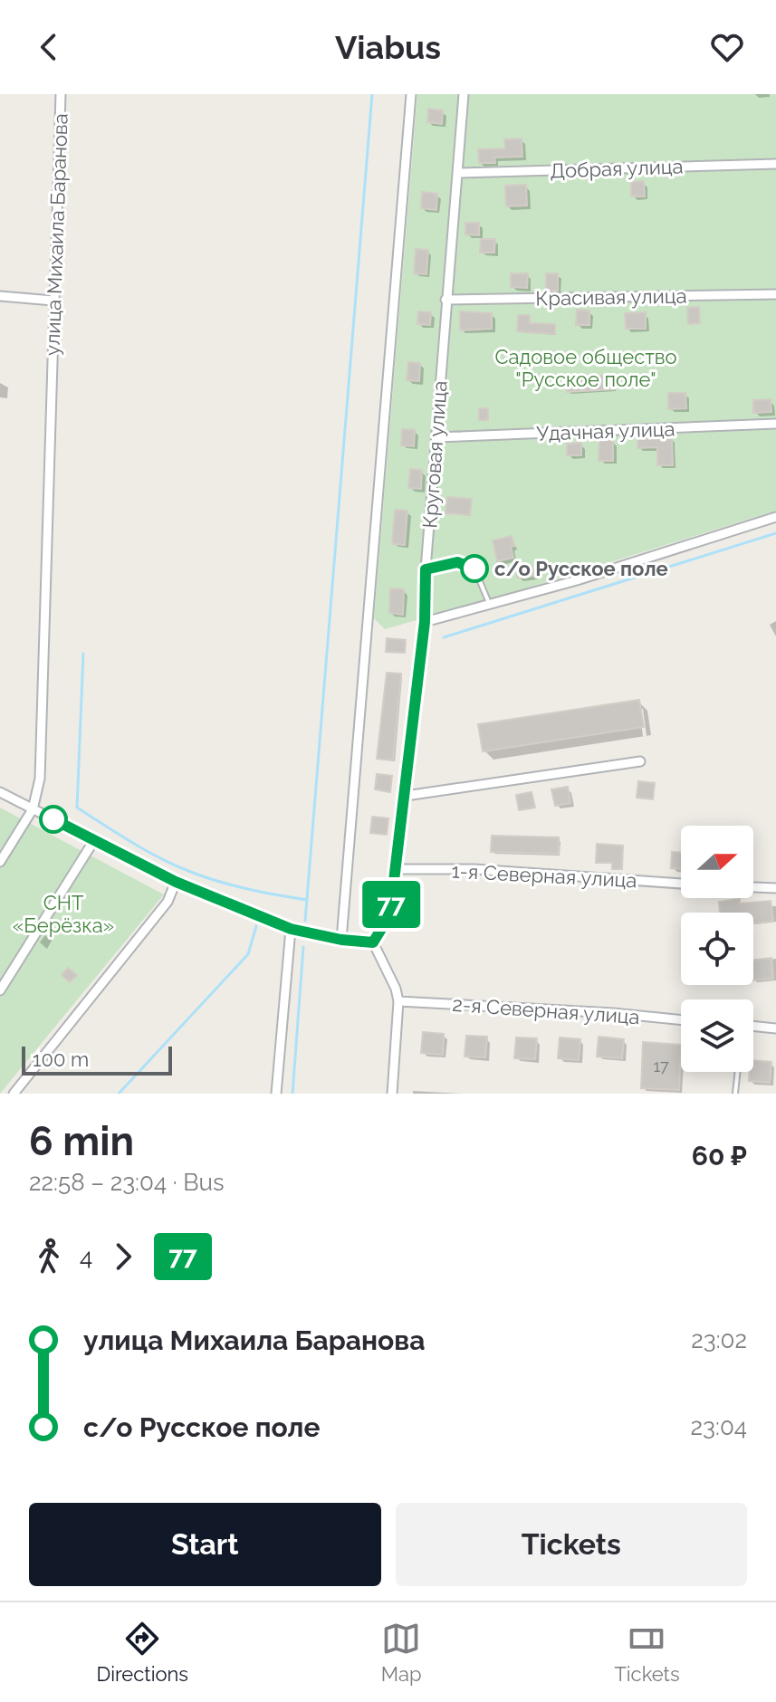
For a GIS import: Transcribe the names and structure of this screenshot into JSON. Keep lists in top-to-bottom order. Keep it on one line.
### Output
{"streets":{"street":["Добрая улица","улица Михаила Баранова","Красивая улица","Удачная улица","Круговая улица","1-я Северная улица","2-я Северная улица"]},"crossings":[["Добрая улица","Круговая улица"],["Красивая улица","Круговая улица"],["Удачная улица","Круговая улица"],["Круговая улица","1-я Северная улица"]],"parks":["Садовое общество \"Русское поле\"","СНТ «Берёзка»"],"places":["с/о Русское поле"],"lines":["bus line 77"],"house_numbers":["17"],"scale_bar":"100 m","north":"right","page":{"header":"Viabus","on_map":"77","scale":"100 m","heading":["6 min","22:58 – 23:04 · Bus","60 ₽"],"legs":["4","77"],"list":[{"name":"улица Михаила Баранова","value":"23:02"},{"name":"с/о Русское поле","value":"23:04"}],"buttons":["Start","Tickets"],"tabs":["Directions","Map","Tickets"]}}
